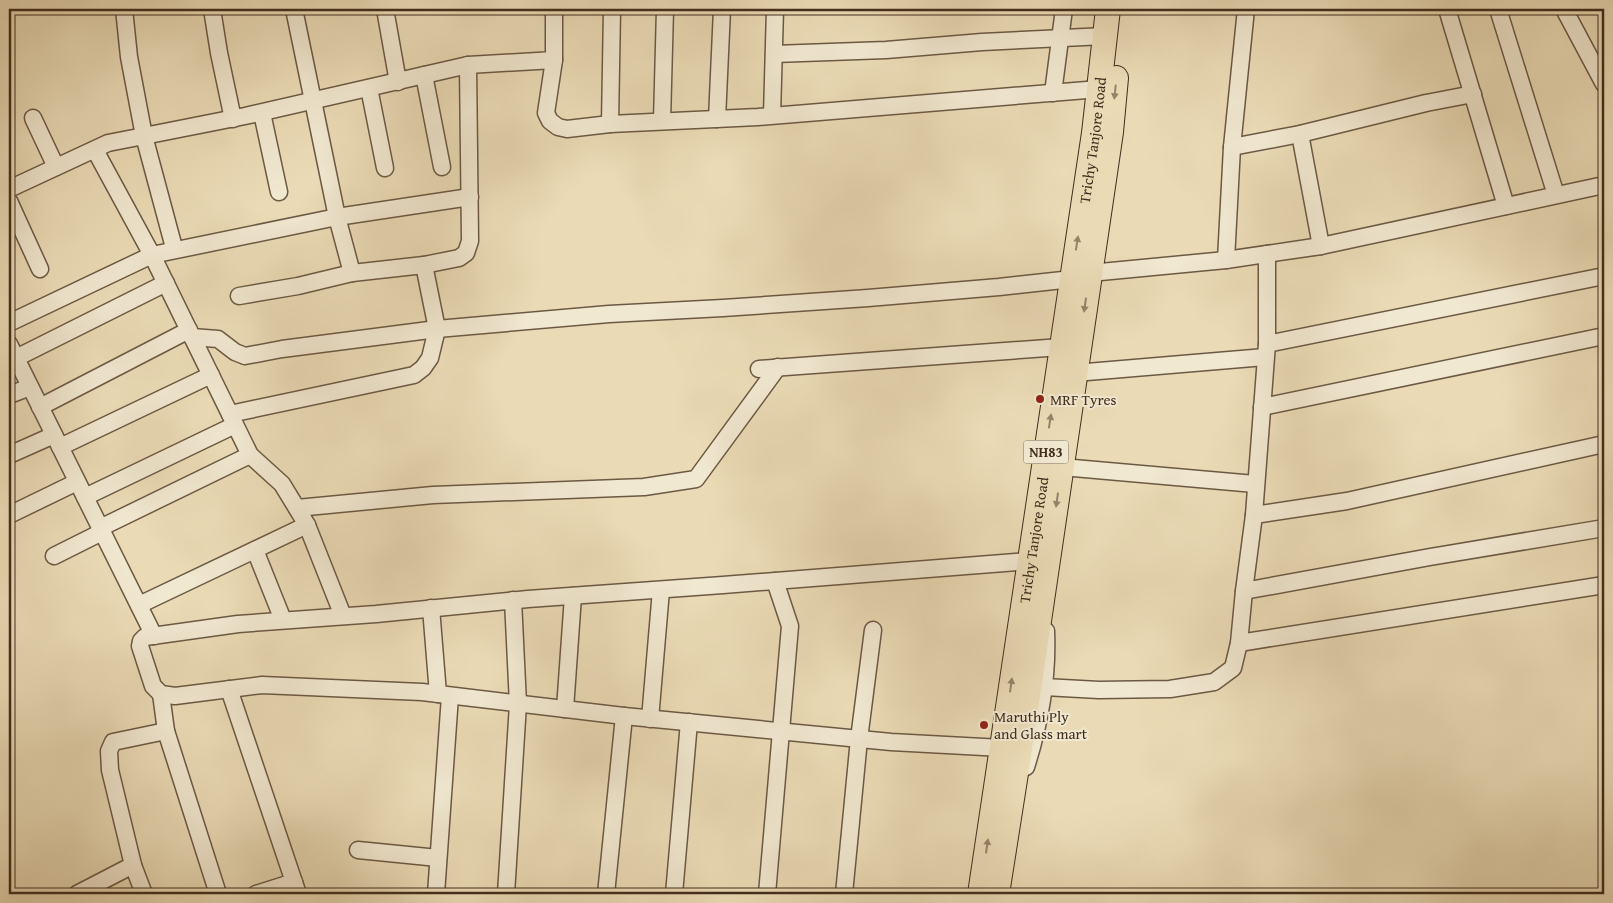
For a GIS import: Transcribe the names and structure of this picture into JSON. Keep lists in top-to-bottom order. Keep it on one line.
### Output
{"streets":{"highway":["Trichy Tanjore Road","NH83"]},"places":["MRF Tyres","Maruthi Ply and Glass mart"]}
